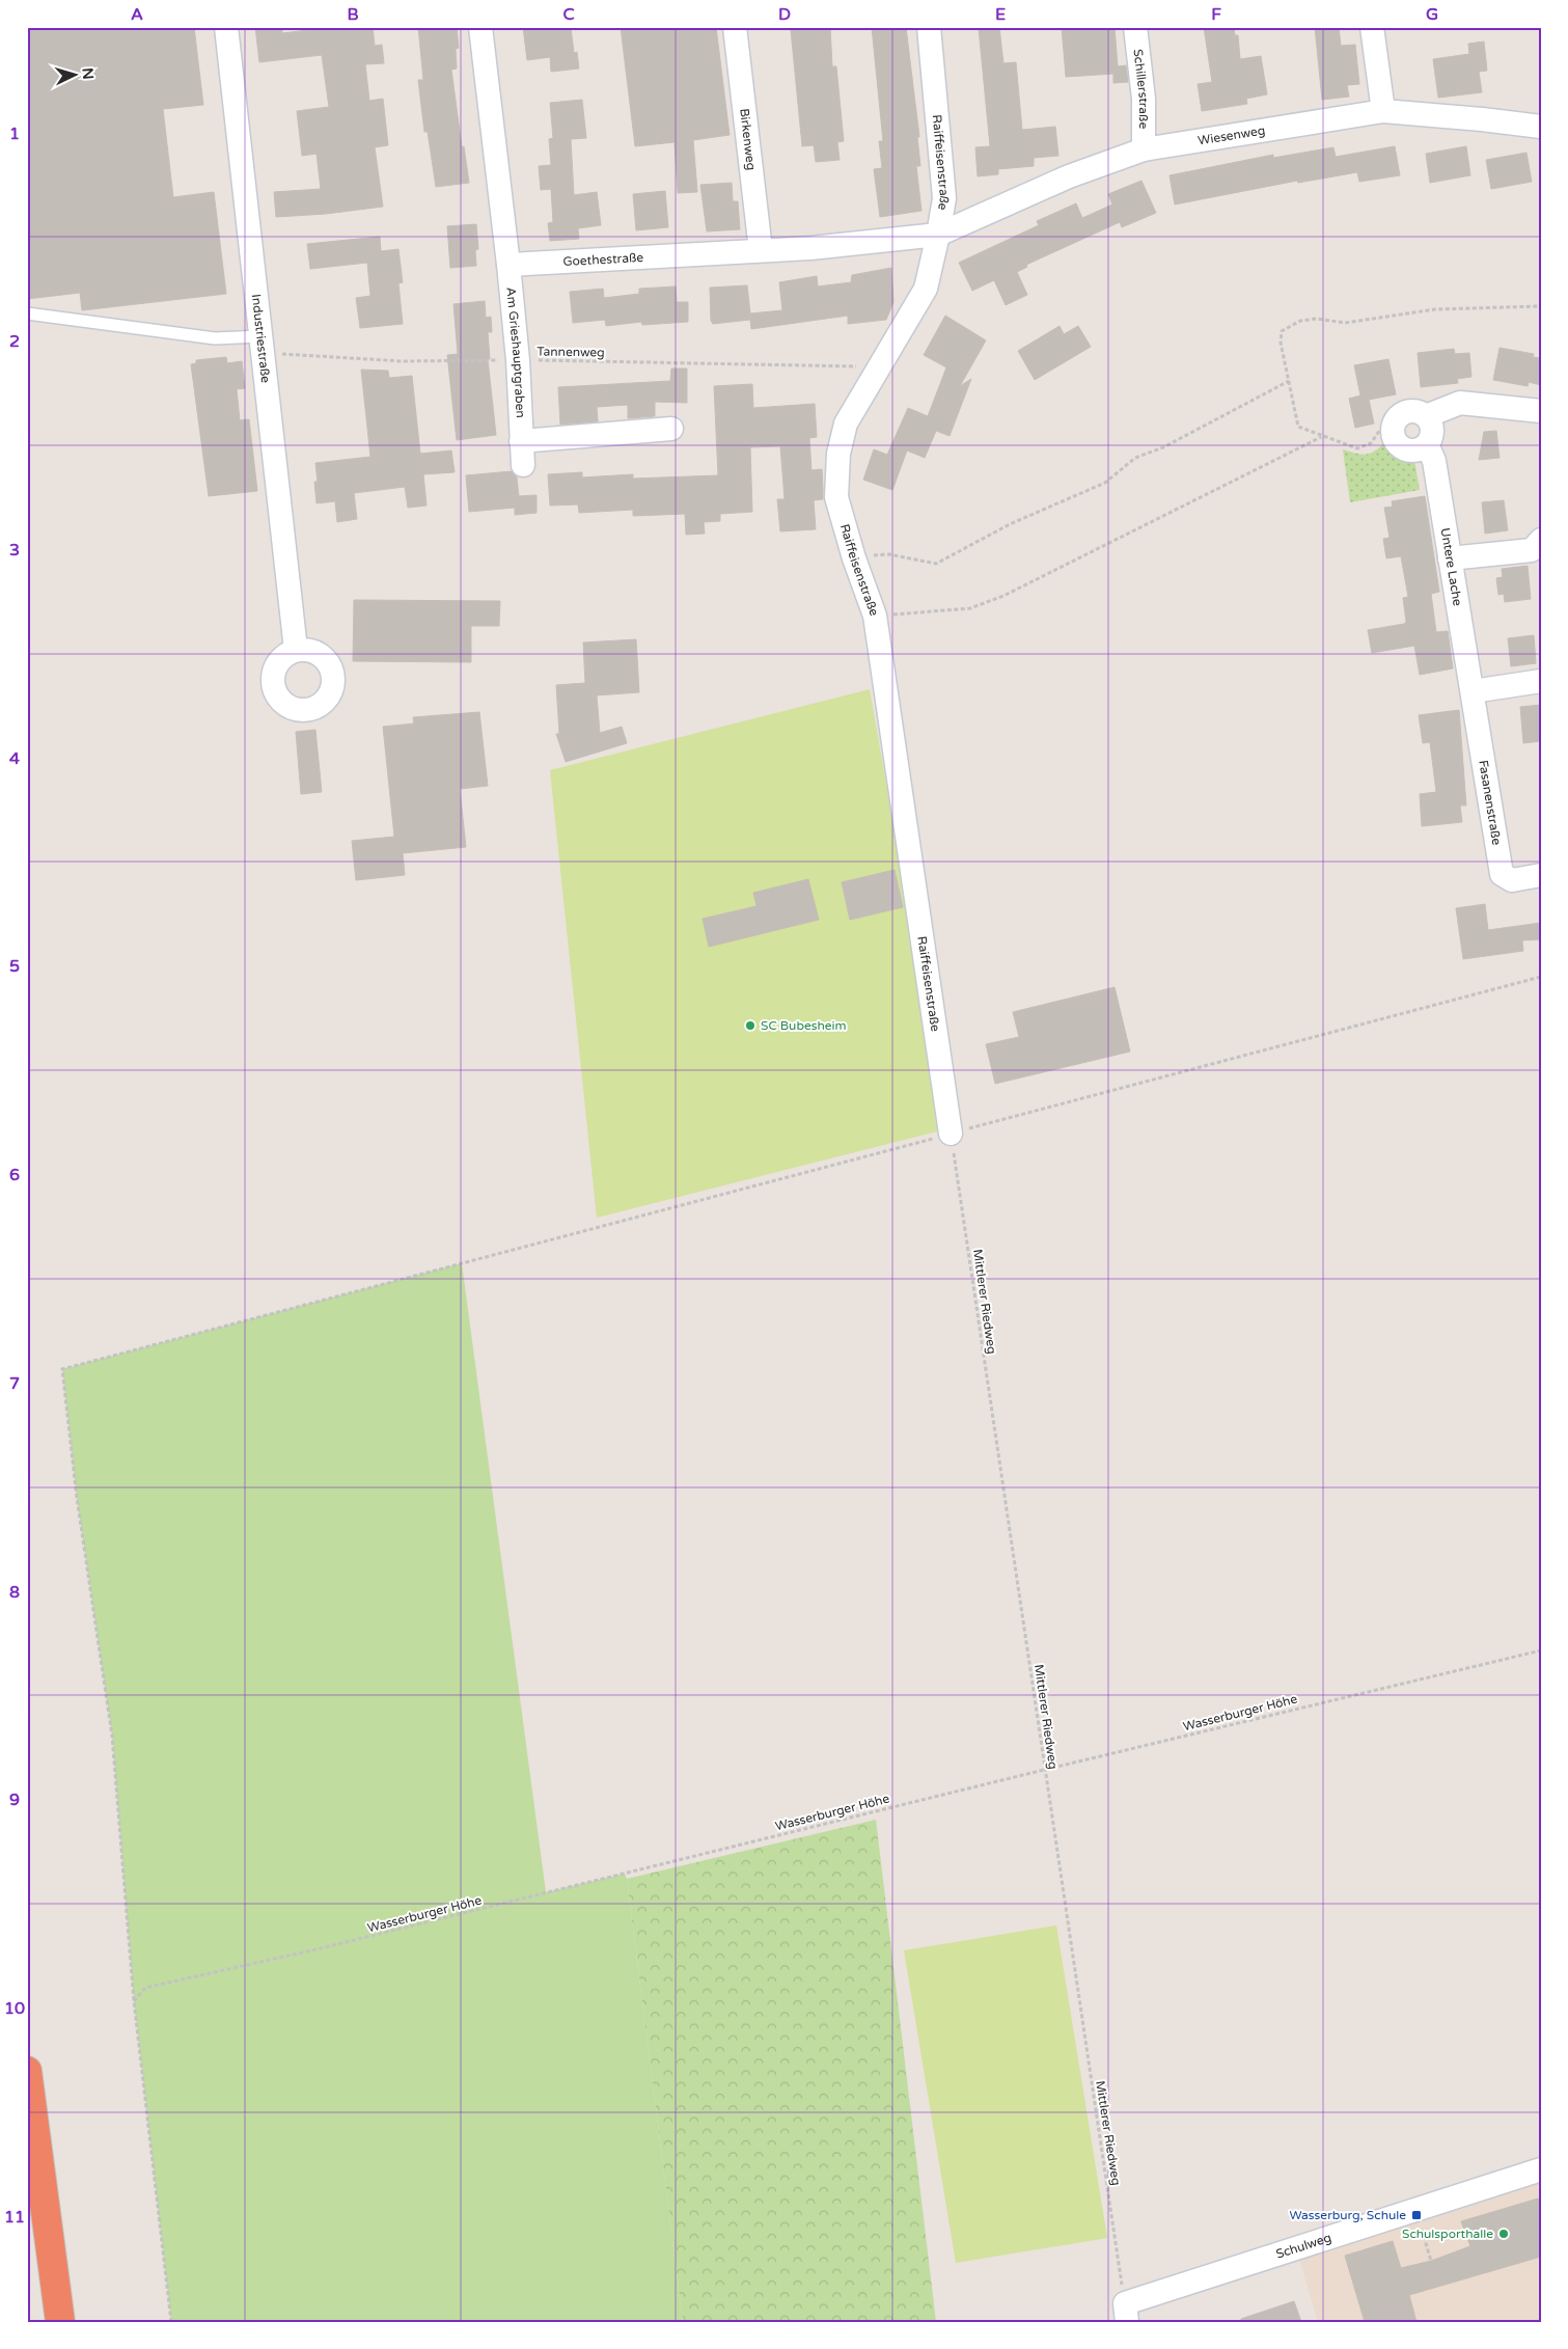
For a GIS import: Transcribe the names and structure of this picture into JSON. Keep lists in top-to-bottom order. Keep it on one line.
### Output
{"streets":{"street":["Schillerstraße","Wiesenweg","Birkenweg","Raiffeisenstraße","Goethestraße","Industriestraße","Am Grieshauptgraben","Untere Lache","Fasanenstraße","Schulweg"],"path":["Tannenweg","Mittlerer Riedweg","Wasserburger Höhe"]},"crossings":[["Schillerstraße","Wiesenweg"],["Wiesenweg","Raiffeisenstraße"],["Wiesenweg","Goethestraße"],["Birkenweg","Goethestraße"],["Raiffeisenstraße","Goethestraße"],["Raiffeisenstraße","Tannenweg"],["Raiffeisenstraße","Mittlerer Riedweg"],["Goethestraße","Am Grieshauptgraben"],["Industriestraße","Tannenweg"],["Tannenweg","Am Grieshauptgraben"],["Untere Lache","Fasanenstraße"],["Mittlerer Riedweg","Wasserburger Höhe"],["Mittlerer Riedweg","Schulweg"]],"places":{"other":["SC Bubesheim","Schulsporthalle"],"transit":["Wasserburg, Schule"]},"north":"right","grid":{"columns":["A","B","C","D","E","F","G"],"rows":["1","2","3","4","5","6","7","8","9","10","11"]}}
